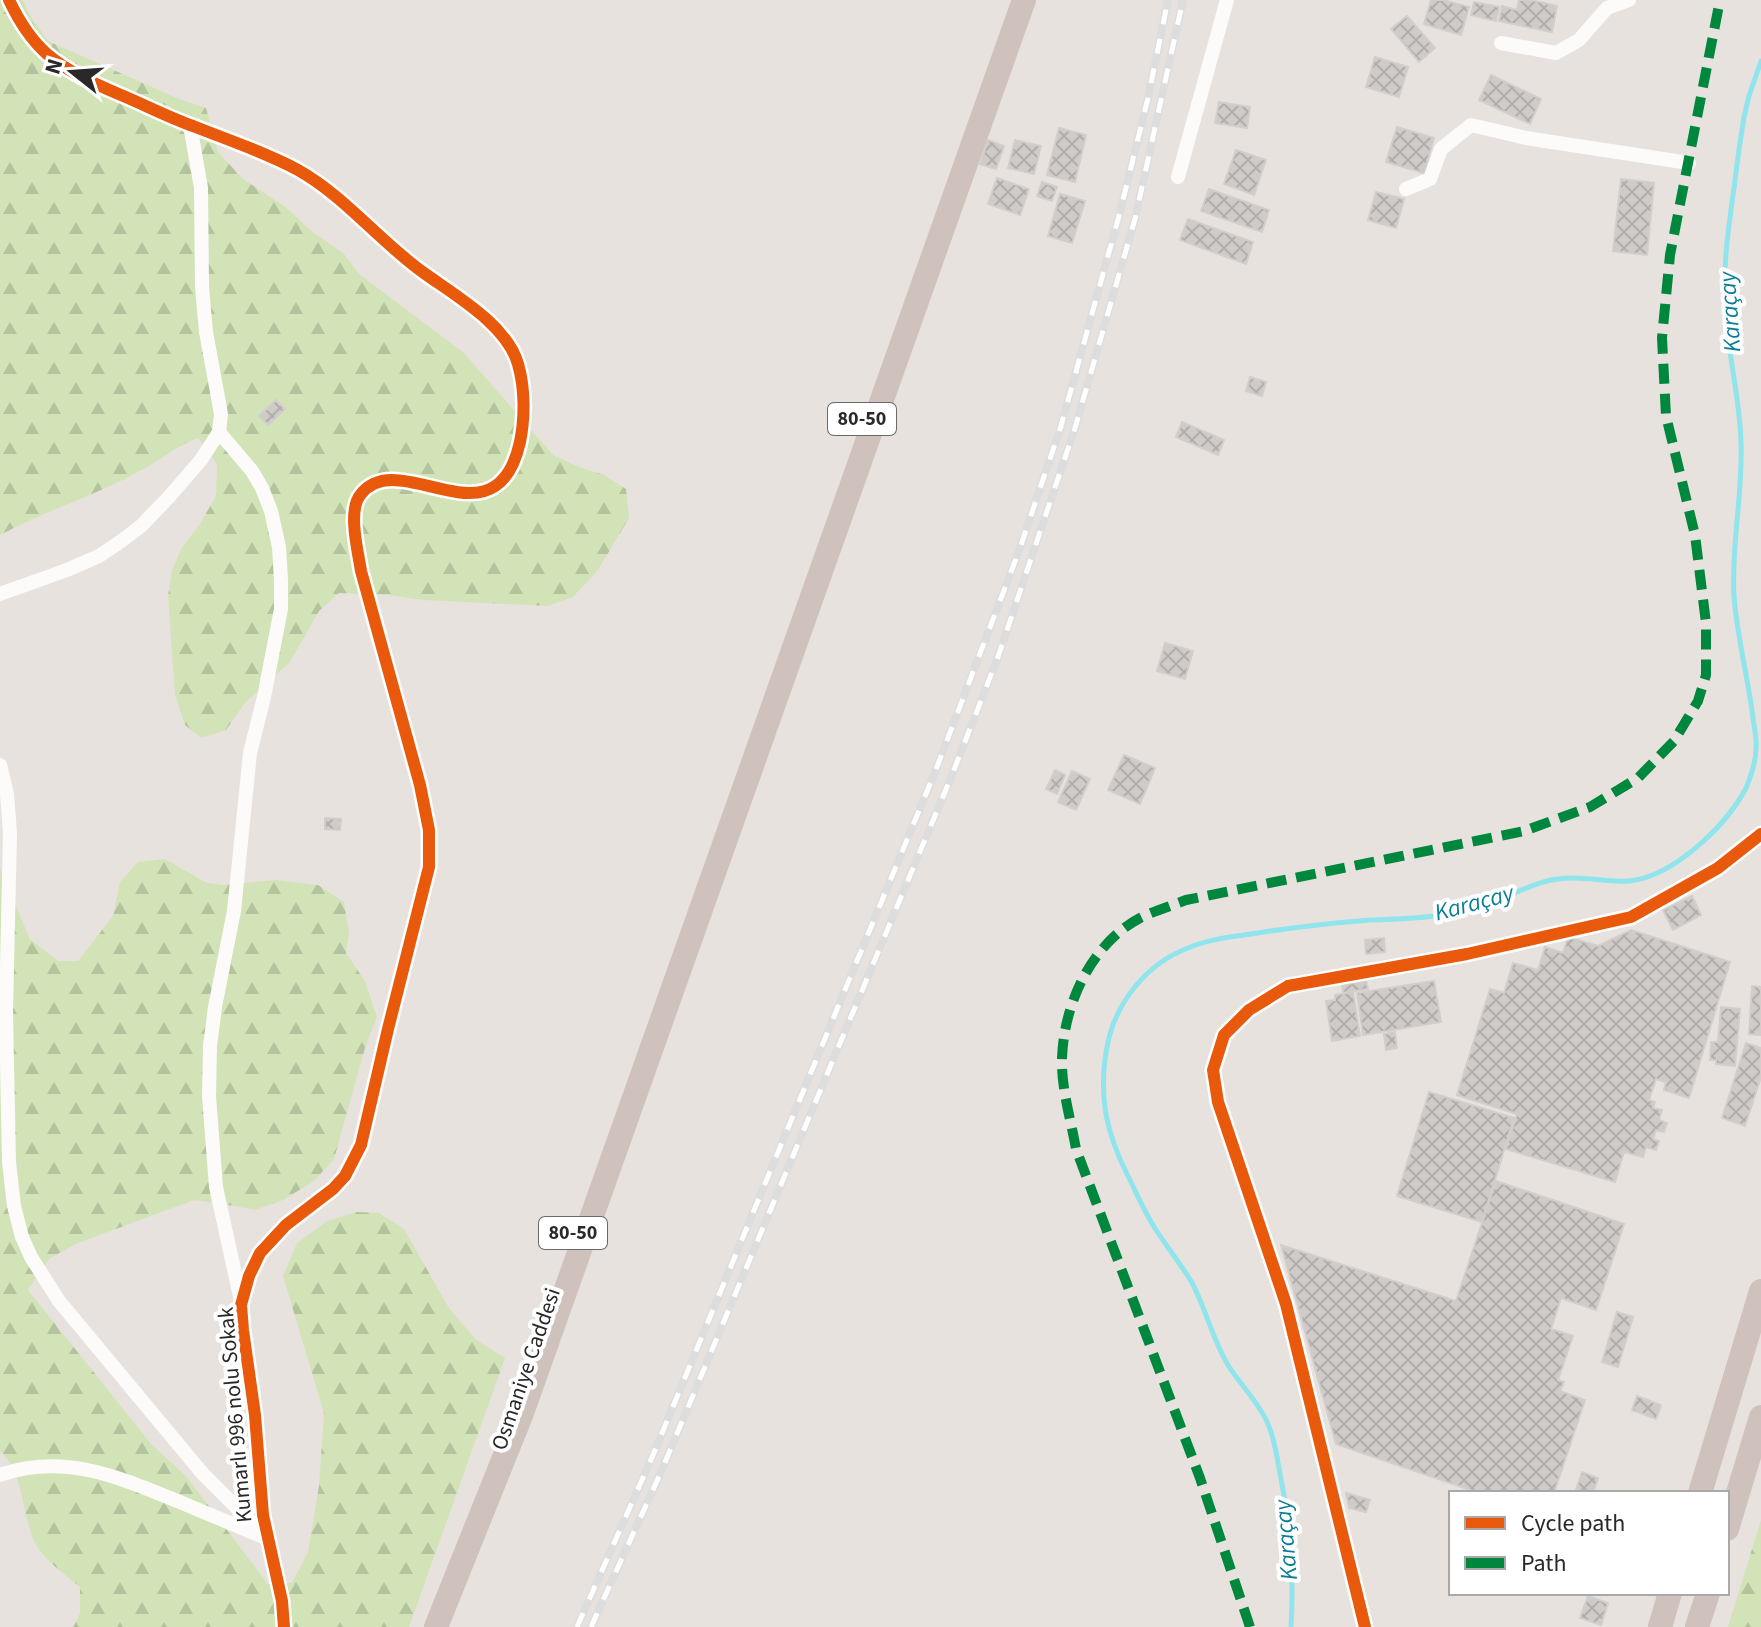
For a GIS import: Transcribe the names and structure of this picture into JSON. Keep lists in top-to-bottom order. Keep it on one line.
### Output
{"streets":{"highway":["80-50","Osmaniye Caddesi"],"street":["Kumarlı 996 nolu Sokak"]},"water":["Karaçay"],"legend":["Cycle path","Path"],"north":"left"}
